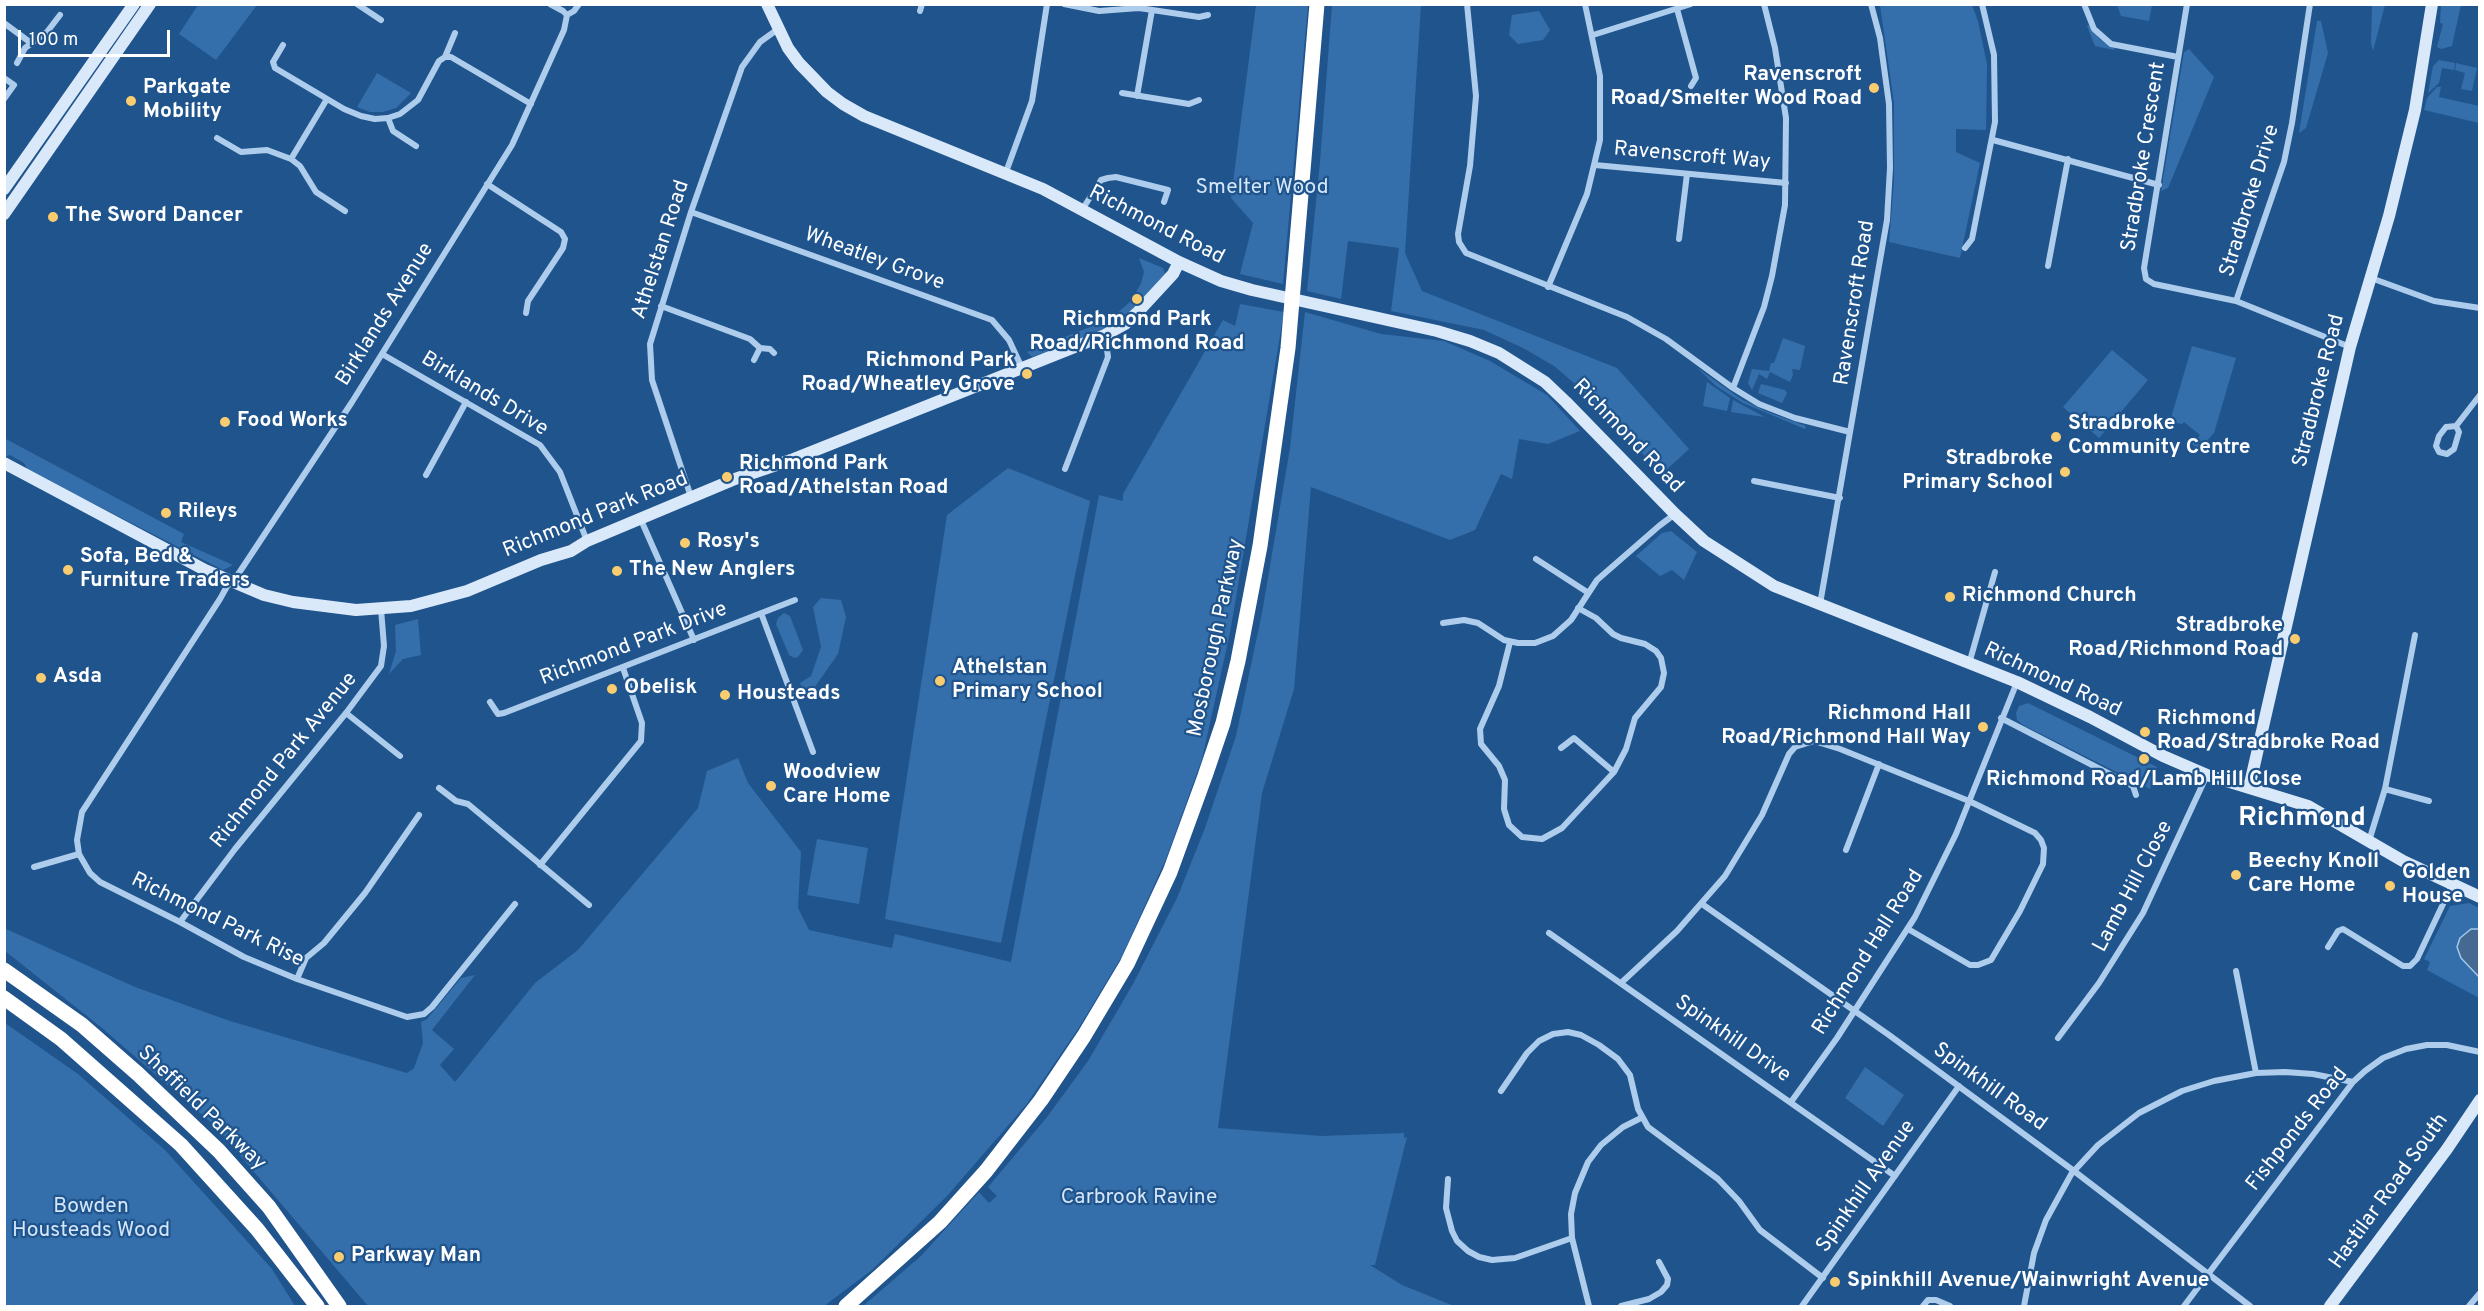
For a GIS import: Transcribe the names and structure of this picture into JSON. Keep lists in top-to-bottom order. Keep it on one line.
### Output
{"streets":{"highway":["Mosborough Parkway","Sheffield Parkway"],"main road":["Richmond Road","Stradbroke Road","Richmond Park Road","Hastilar Road South"],"street":["Ravenscroft Way","Stradbroke Crescent","Stradbroke Drive","Athelstan Road","Wheatley Grove","Ravenscroft Road","Birklands Avenue","Birklands Drive","Richmond Park Drive","Richmond Park Avenue","Lamb Hill Close","Richmond Park Rise","Richmond Hall Road","Spinkhill Drive","Spinkhill Road","Fishponds Road","Spinkhill Avenue"]},"crossings":[["Stradbroke Crescent","Stradbroke Drive"],["Stradbroke Crescent","Stradbroke Road"],["Richmond Road","Athelstan Road"],["Richmond Road","Ravenscroft Road"],["Richmond Road","Stradbroke Road"],["Richmond Road","Richmond Park Road"],["Richmond Road","Lamb Hill Close"],["Richmond Road","Richmond Hall Road"],["Athelstan Road","Wheatley Grove"],["Athelstan Road","Richmond Park Road"],["Wheatley Grove","Richmond Park Road"],["Birklands Avenue","Birklands Drive"],["Birklands Avenue","Richmond Park Road"],["Birklands Avenue","Richmond Park Rise"],["Birklands Drive","Richmond Park Road"],["Richmond Park Road","Richmond Park Avenue"],["Richmond Park Avenue","Richmond Park Rise"],["Richmond Hall Road","Spinkhill Drive"],["Richmond Hall Road","Spinkhill Road"],["Spinkhill Drive","Spinkhill Avenue"],["Spinkhill Road","Fishponds Road"],["Spinkhill Road","Spinkhill Avenue"]],"districts":["Richmond"],"parks":["Smelter Wood","Carbrook Ravine","Bowden Housteads Wood"],"places":["Ravenscroft Road/Smelter Wood Road","Parkgate Mobility","The Sword Dancer","Richmond Park Road/Richmond Road","Richmond Park Road/Wheatley Grove","Food Works","Stradbroke Community Centre","Stradbroke Primary School","Richmond Park Road/Athelstan Road","Rileys","Rosy's","Sofa, Bed & Furniture Traders","The New Anglers","Richmond Church","Stradbroke Road/Richmond Road","Asda","Athelstan Primary School","Obelisk","Housteads","Richmond Hall Road/Richmond Hall Way","Richmond Road/Stradbroke Road","Richmond Road/Lamb Hill Close","Woodview Care Home","Beechy Knoll Care Home","Golden House","Parkway Man","Spinkhill Avenue/Wainwright Avenue"],"scale_bar":"100 m"}
